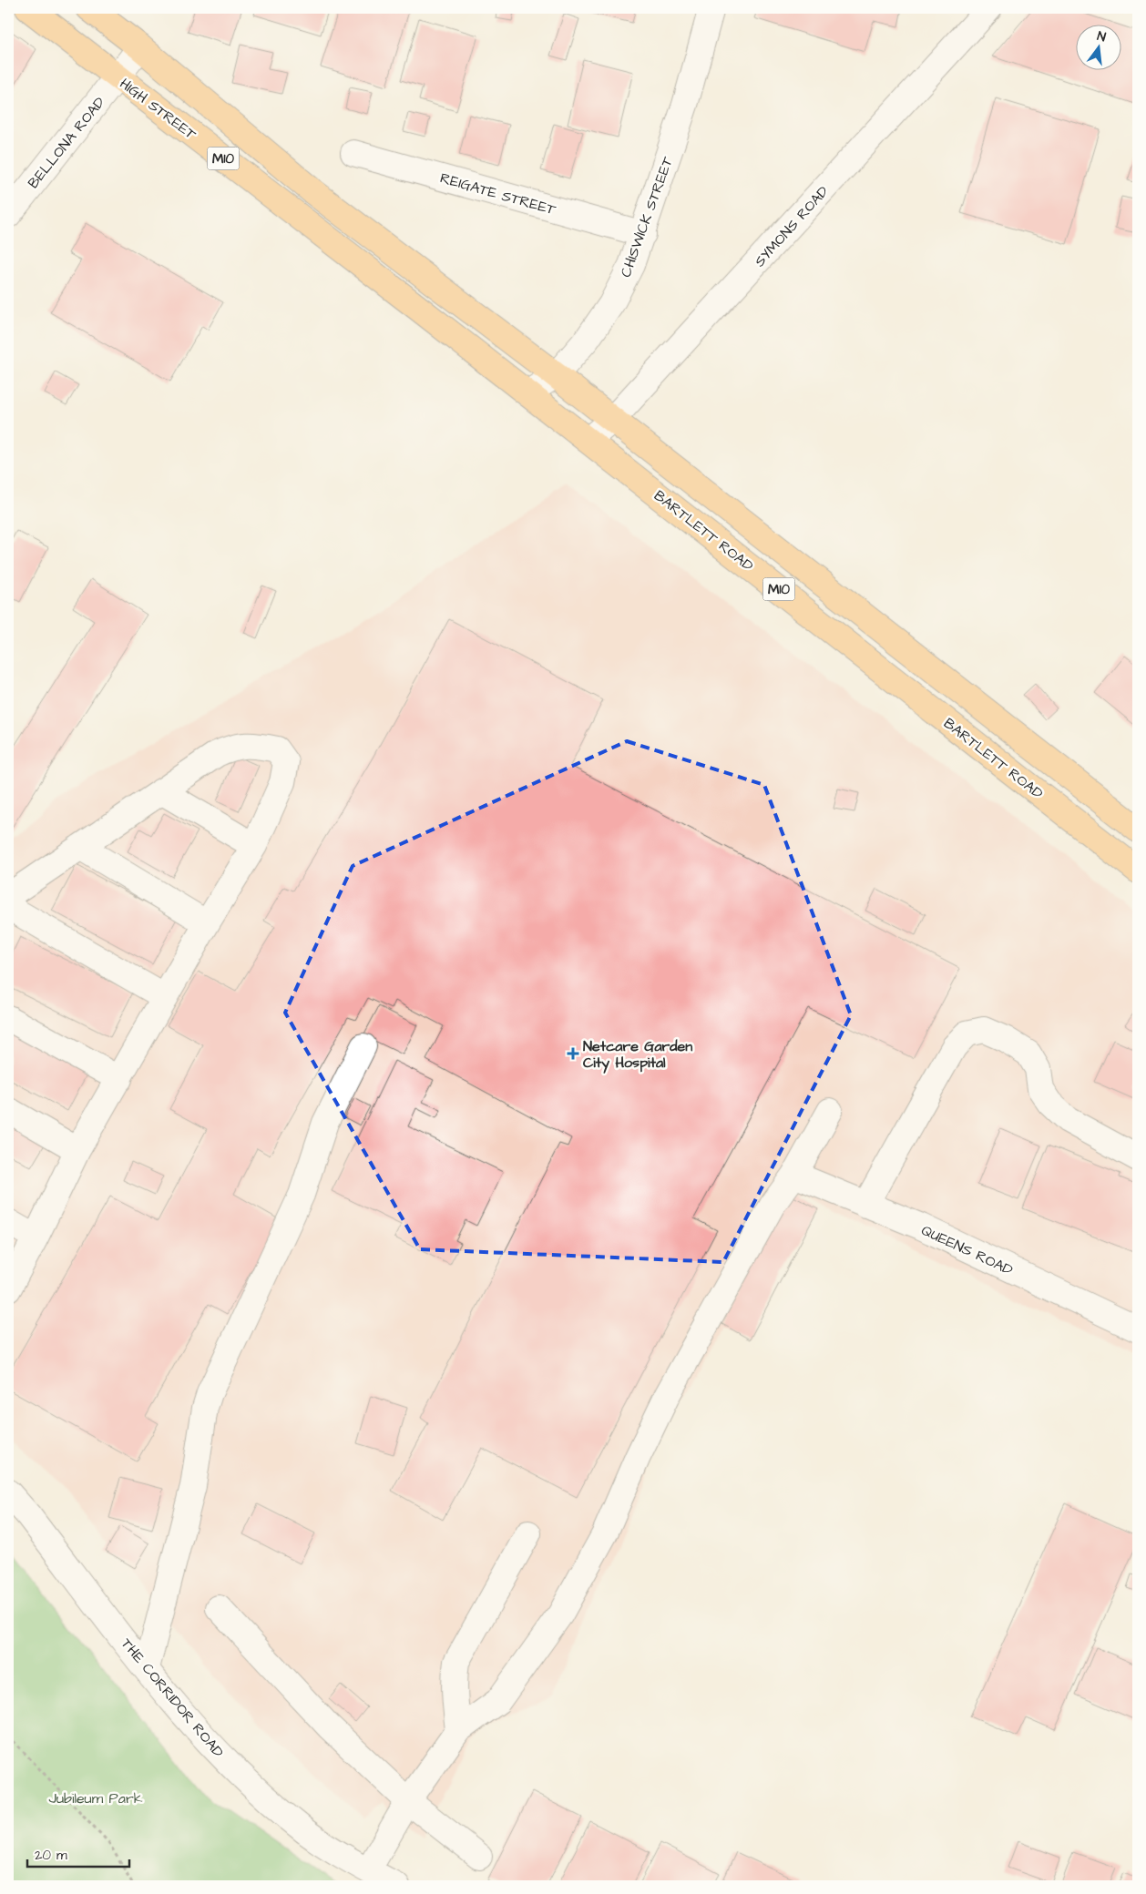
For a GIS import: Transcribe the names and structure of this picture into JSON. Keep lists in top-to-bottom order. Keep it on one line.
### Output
{"streets":{"main road":["HIGH STREET","M10","BARTLETT ROAD"],"street":["BELLONA ROAD","REIGATE STREET","CHISWICK STREET","SYMONS ROAD","QUEENS ROAD","THE CORRIDOR ROAD"]},"crossings":[["HIGH STREET","BELLONA ROAD"],["HIGH STREET","BARTLETT ROAD"],["BELLONA ROAD","M10"],["BELLONA ROAD","BARTLETT ROAD"],["M10","BARTLETT ROAD"],["REIGATE STREET","CHISWICK STREET"],["CHISWICK STREET","BARTLETT ROAD"],["SYMONS ROAD","BARTLETT ROAD"]],"parks":["Jubileum Park"],"places":{"health":["Netcare Garden City Hospital"]},"scale_bar":"20 m","north":"top"}
